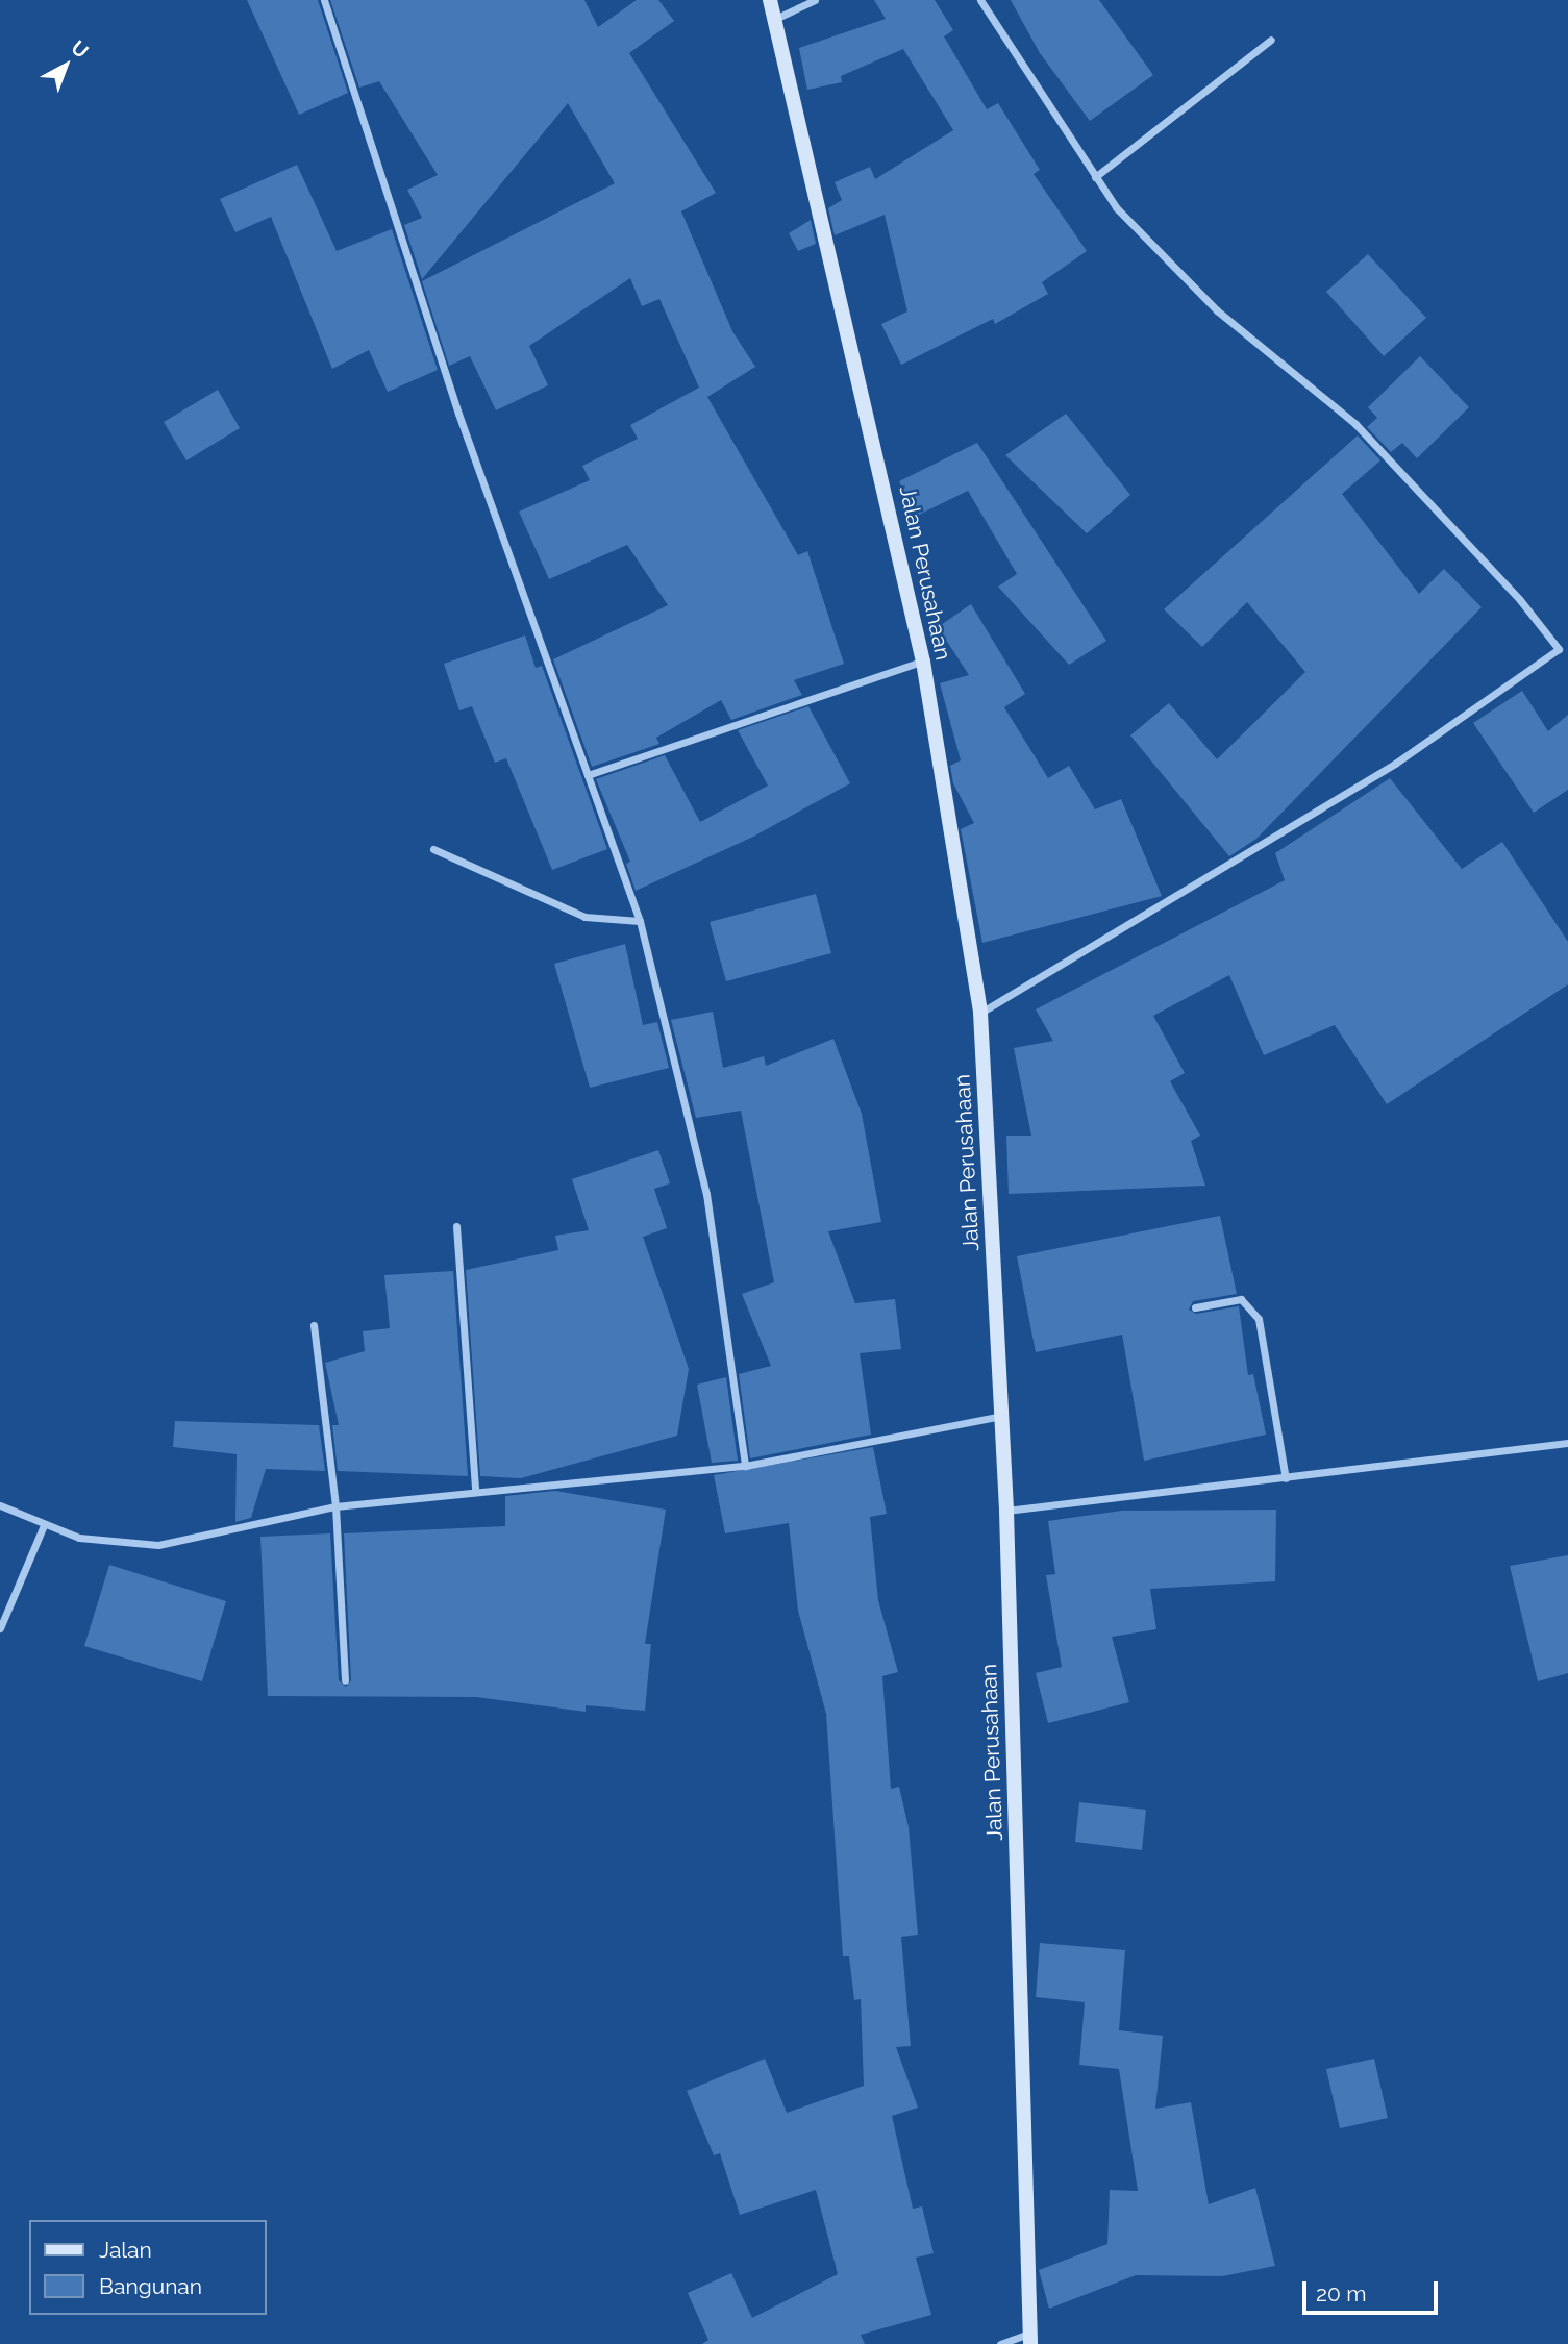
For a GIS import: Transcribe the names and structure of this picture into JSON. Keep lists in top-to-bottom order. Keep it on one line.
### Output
{"streets":{"main road":["Jalan Perusahaan"]},"legend":["Jalan","Bangunan"],"scale_bar":"20 m","north":"top right"}
